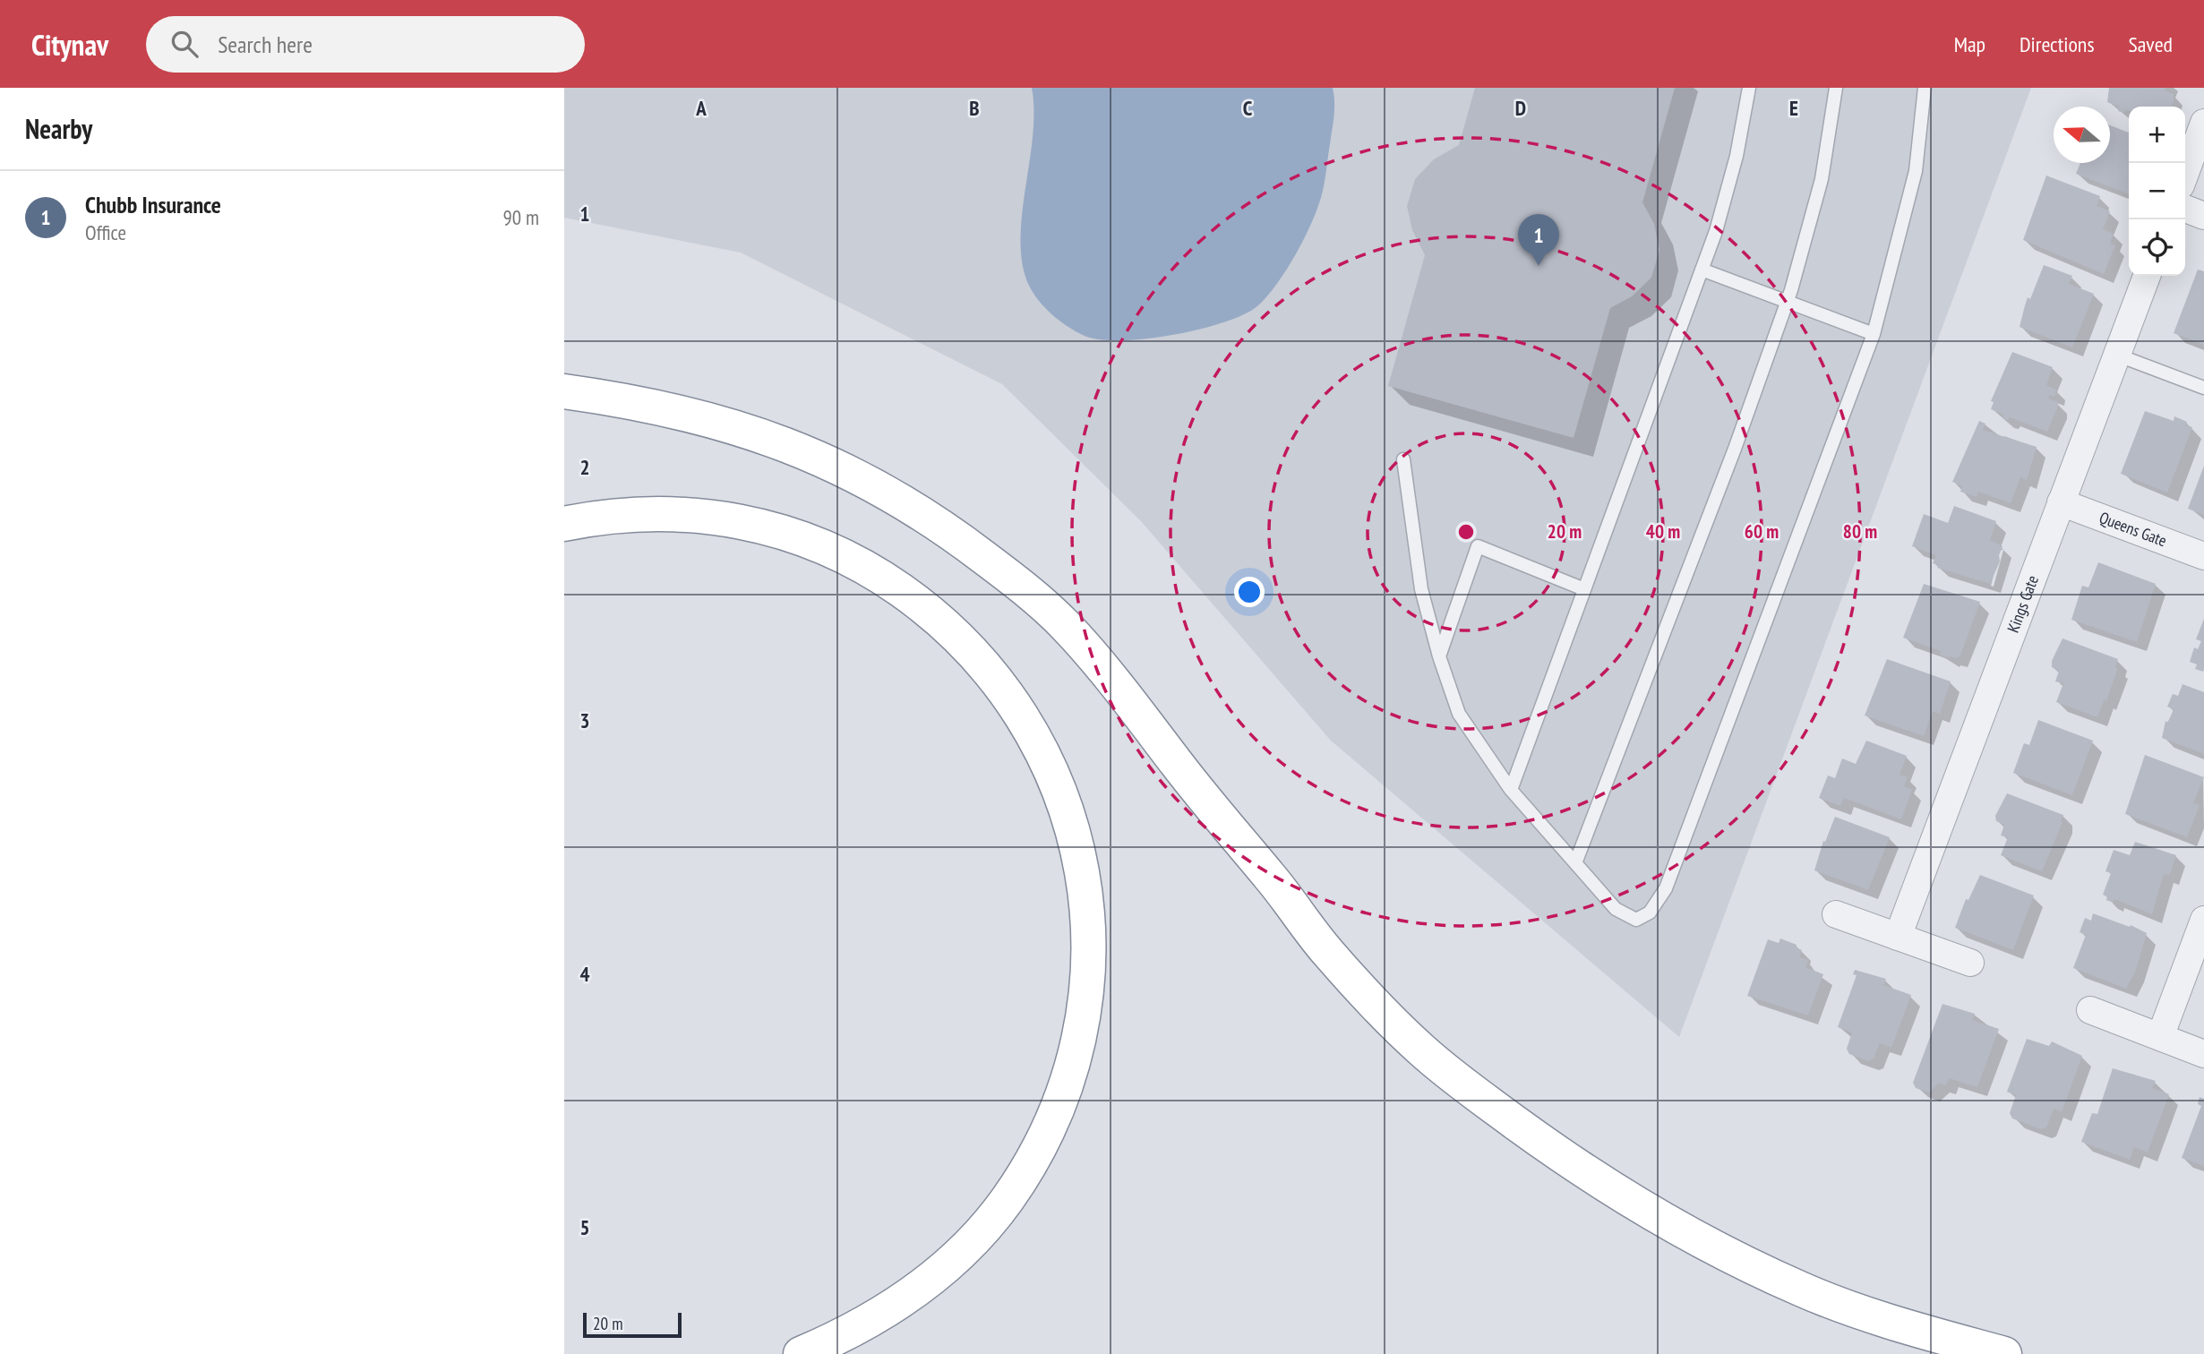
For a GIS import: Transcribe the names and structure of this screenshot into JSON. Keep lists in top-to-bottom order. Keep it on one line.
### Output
{"streets":{"street":["Queens Gate","Kings Gate"]},"crossings":[["Queens Gate","Kings Gate"]],"scale_bar":"20 m","north":"left","page":{"header":"Citynav","search":"Search here","nav":["Map","Directions","Saved"],"heading":"Nearby","map_buttons":["+","−"],"list":[{"mark":"1","name":"Chubb Insurance","note":"Office","value":"90 m"}],"pins":"1","scale":"20 m"},"grid":{"columns":["A","B","C","D","E"],"rows":["1","2","3","4","5"]},"rings":["20 m","40 m","60 m","80 m"]}
